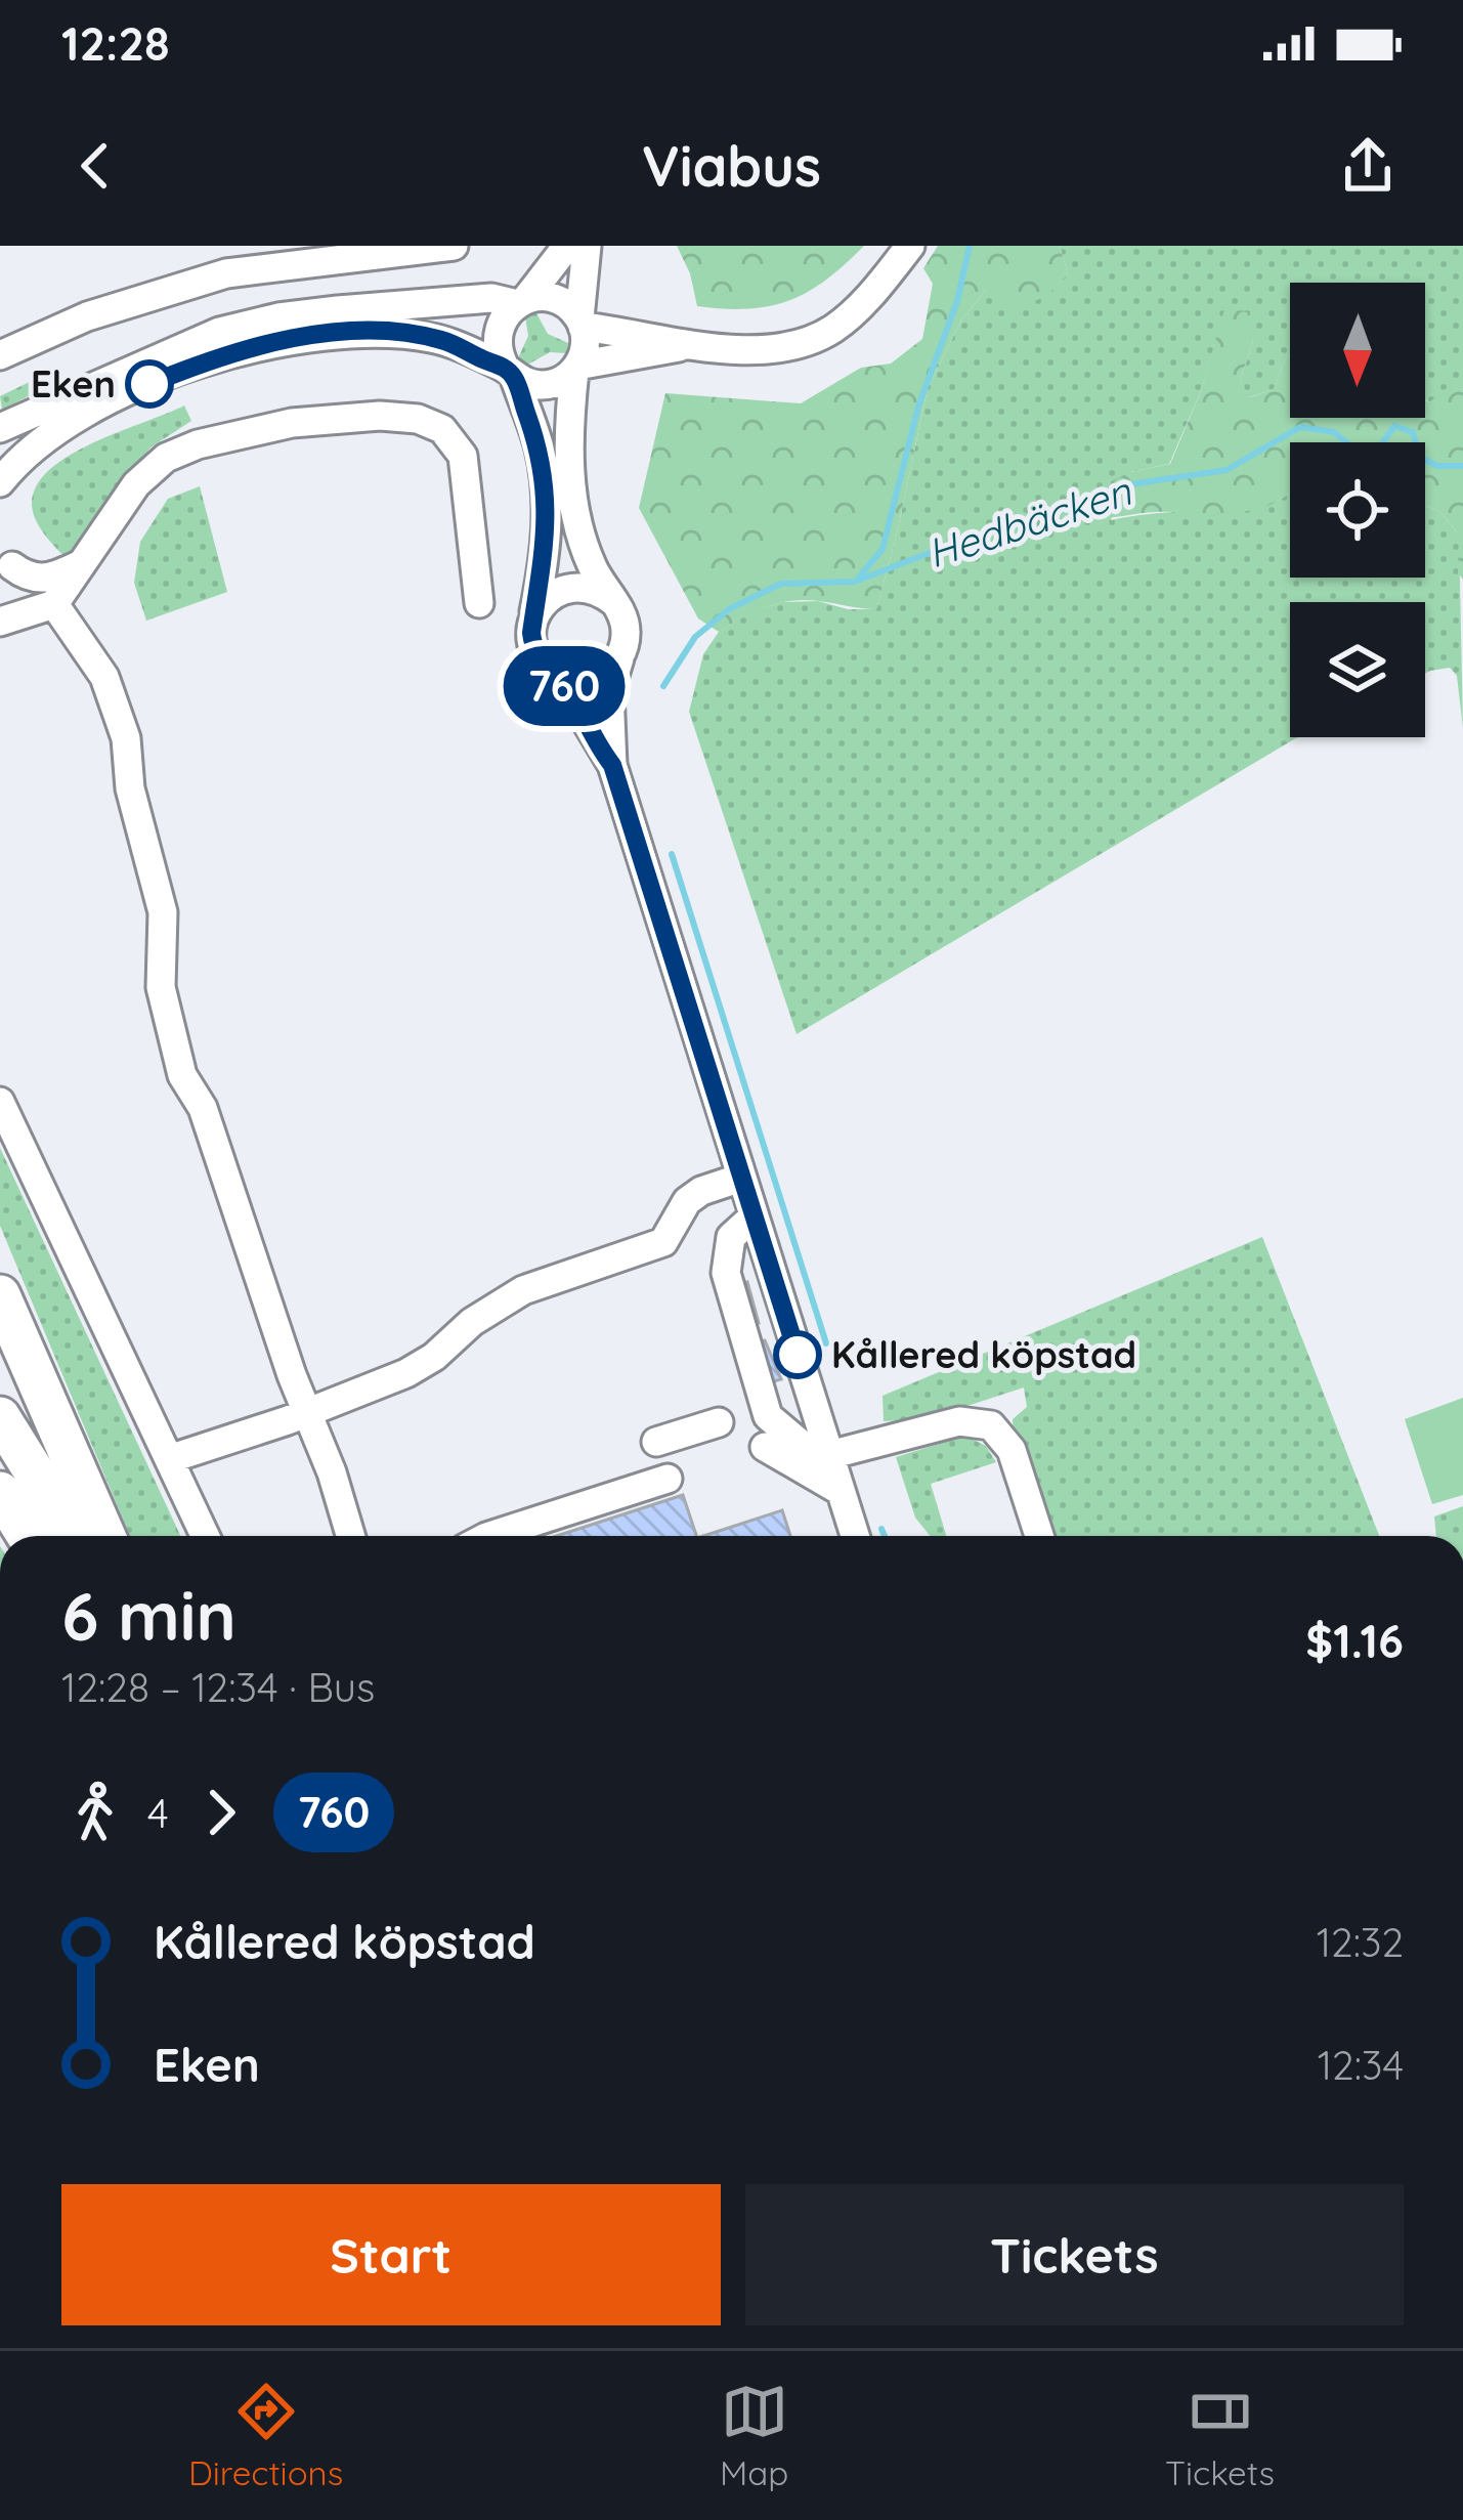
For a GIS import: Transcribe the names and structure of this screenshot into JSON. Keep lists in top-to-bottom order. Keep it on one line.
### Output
{"water":["Hedbäcken"],"places":["Eken","Kållered köpstad"],"lines":["bus line 760"],"north":"bottom","page":{"status":"12:28","header":"Viabus","on_map":"760","heading":["6 min","12:28 – 12:34 · Bus","$1.16"],"legs":["4","760"],"list":[{"name":"Kållered köpstad","value":"12:32"},{"name":"Eken","value":"12:34"}],"buttons":["Start","Tickets"],"tabs":["Directions","Map","Tickets"]}}
